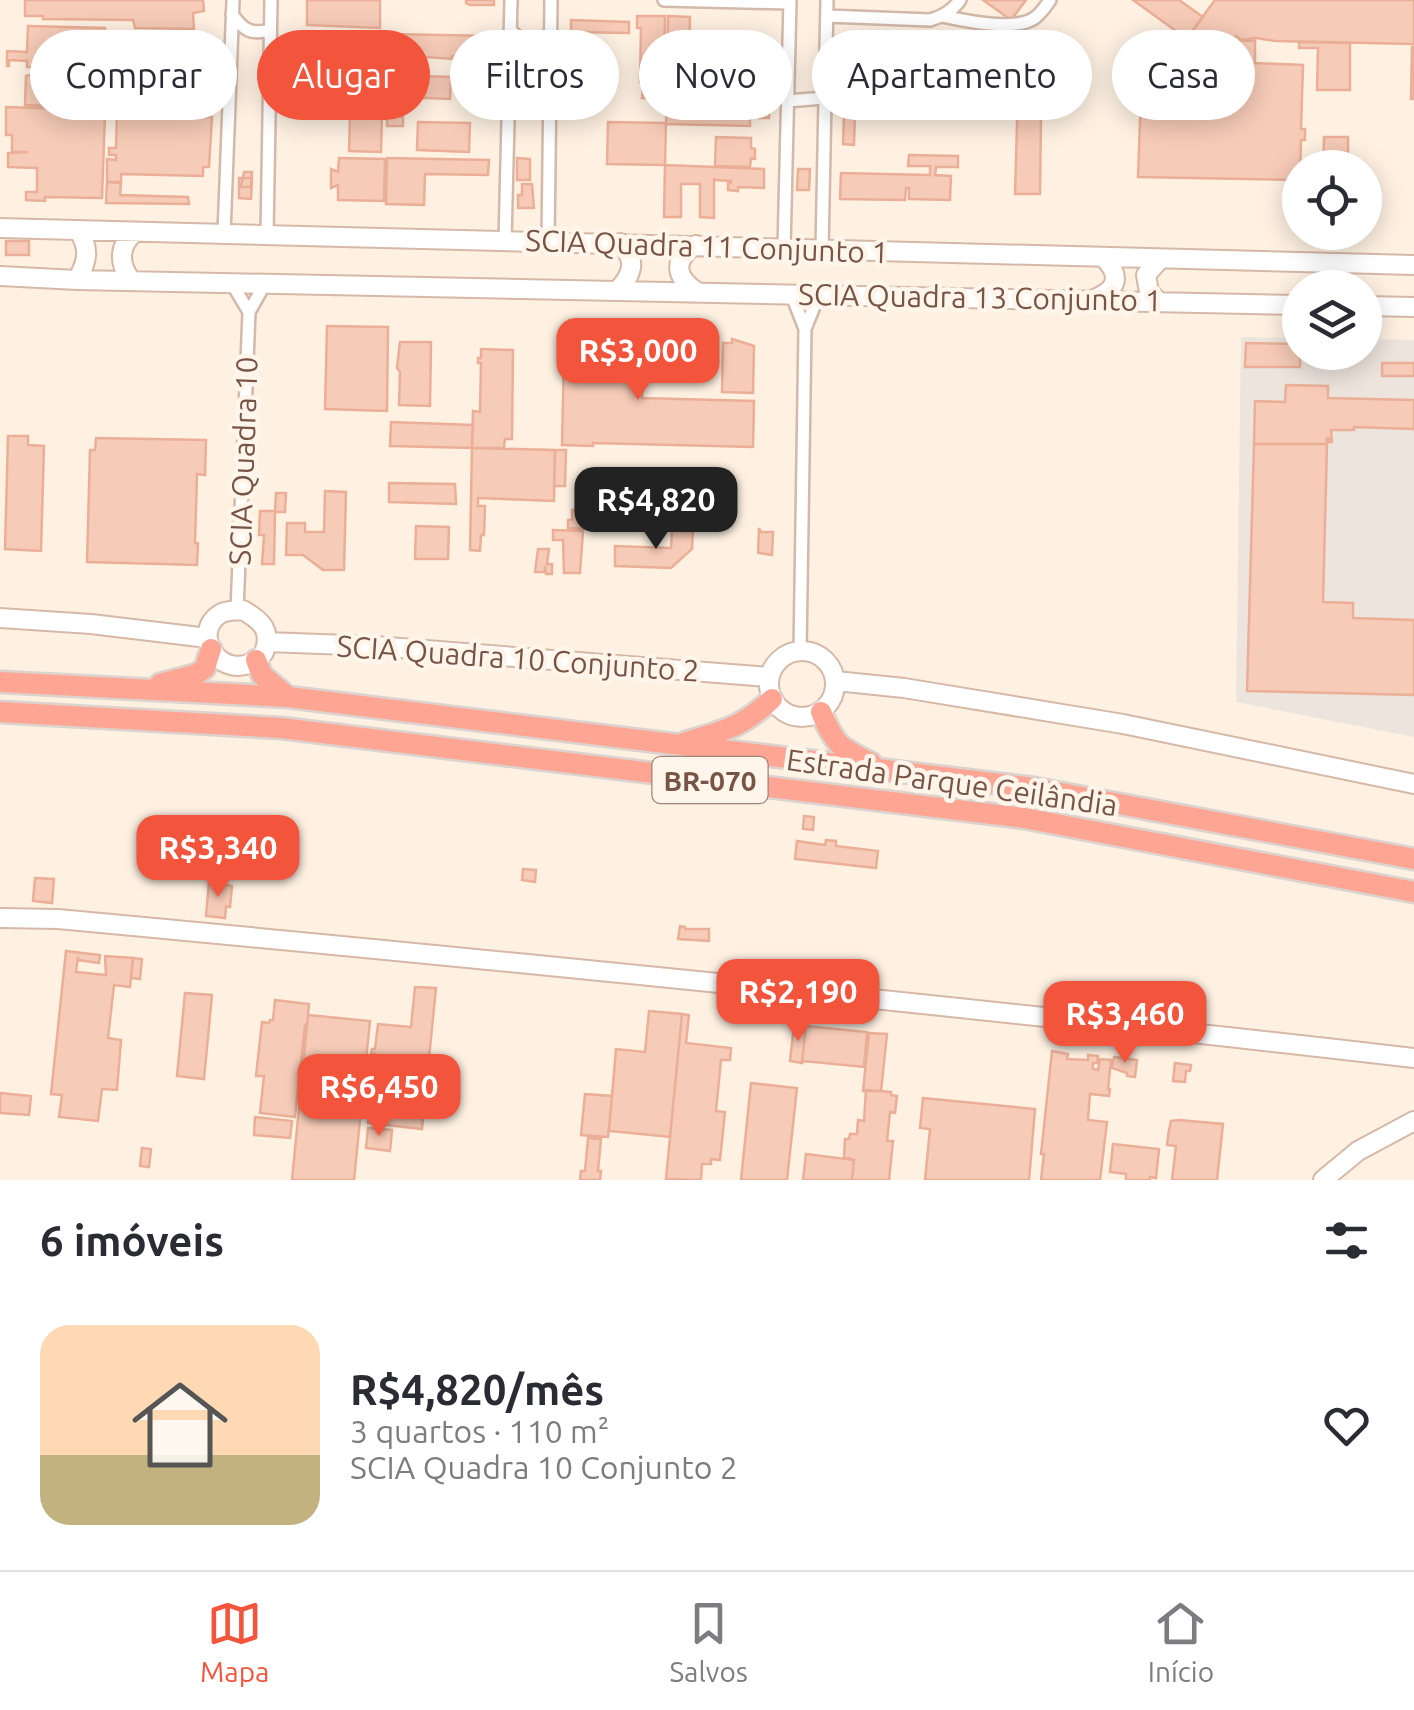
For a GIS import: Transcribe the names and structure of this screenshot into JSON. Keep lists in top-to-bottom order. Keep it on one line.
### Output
{"streets":{"highway":["BR-070","Estrada Parque Ceilândia"],"street":["SCIA Quadra 11 Conjunto 1","SCIA Quadra 13 Conjunto 1","SCIA Quadra 10","SCIA Quadra 10 Conjunto 2"]},"crossings":[["SCIA Quadra 13 Conjunto 1","SCIA Quadra 10"],["SCIA Quadra 10","SCIA Quadra 10 Conjunto 2"]],"page":{"chip":["Comprar","Alugar","Filtros","Novo","Apartamento","Casa"],"price":["R$3,000","R$4,820","R$3,340","R$2,190","R$3,460","R$6,450"],"heading":"6 imóveis","list":[{"name":"R$4,820/mês","note":"3 quartos · 110 m² · SCIA Quadra 10 Conjunto 2"}],"tabs":["Mapa","Salvos","Início"]}}
